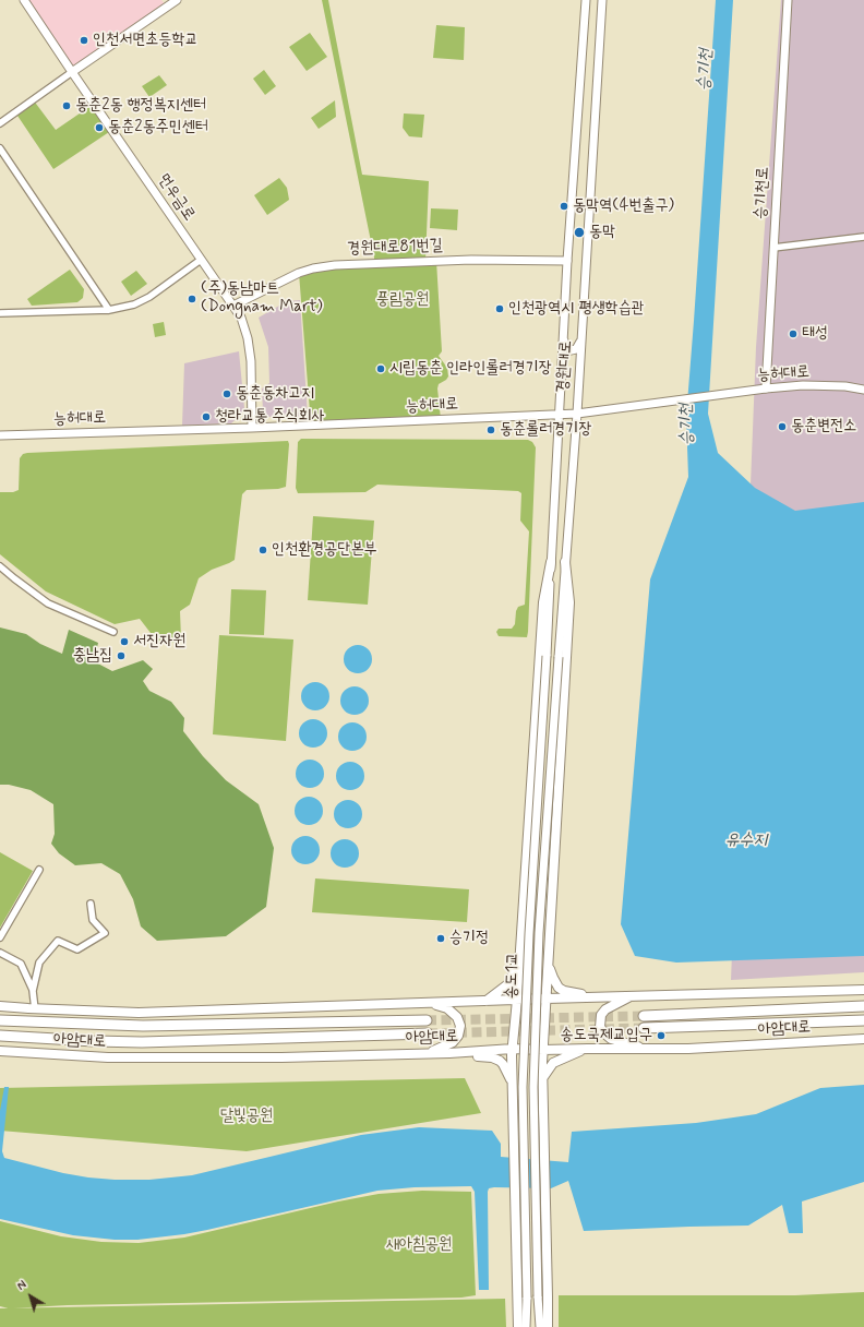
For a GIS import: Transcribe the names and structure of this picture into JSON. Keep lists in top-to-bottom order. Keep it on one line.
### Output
{"streets":{"highway":["아암대로"],"main road":["승기천로","먼우금로","경원대로81번길","경원대로","능허대로","송도1교"]},"crossings":[["승기천로","능허대로"],["먼우금로","경원대로81번길"],["먼우금로","능허대로"],["경원대로81번길","경원대로"],["경원대로","능허대로"],["경원대로","송도1교"]],"water":["승기천","유수지"],"parks":["풍림공원","달빛공원","새아침공원"],"places":["인천서면초등학교","동춘2동 행정복지센터","동춘2동주민센터","동막역(4번출구)","동막","(주)동남마트 (Dongnam Mart)","인천광역시 평생학습관","태성","시립동춘 인라인롤러경기장","동춘동차고지","청라교통 주식회사","동춘변전소","동춘롤러경기장","인천환경공단본부","서진자원","충남집","승기정","송도국제교입구"],"north":"top left"}
